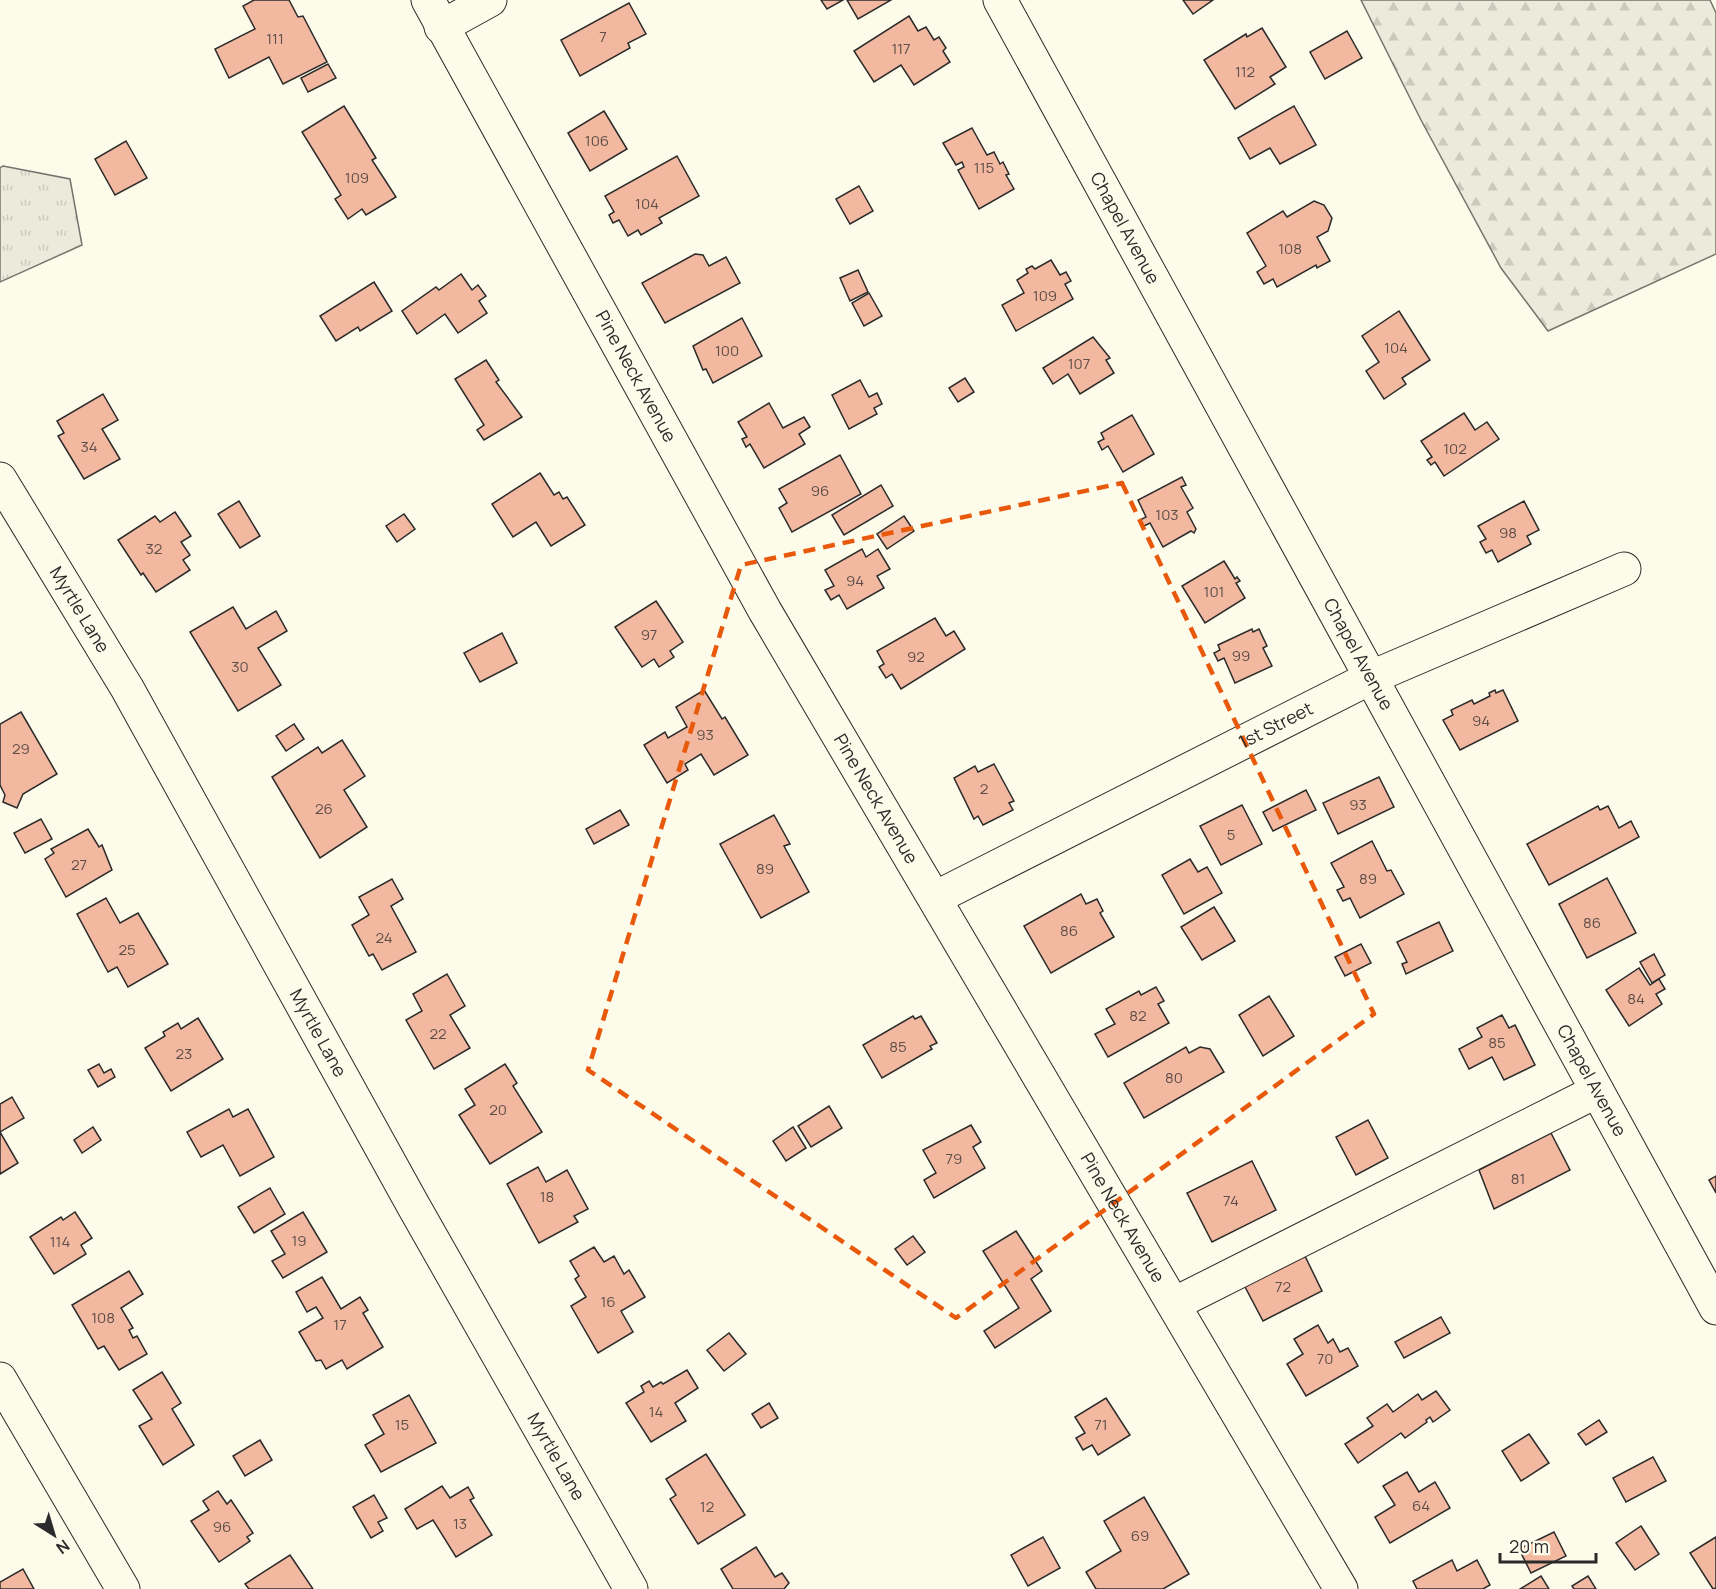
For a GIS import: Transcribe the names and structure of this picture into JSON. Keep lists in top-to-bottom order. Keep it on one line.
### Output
{"streets":{"street":["Chapel Avenue","Pine Neck Avenue","Myrtle Lane","1st Street"]},"crossings":[["Chapel Avenue","1st Street"],["Pine Neck Avenue","1st Street"]],"house_numbers":["7","111","117","112","106","115","109","104","108","109","104","100","107","34","102","96","103","98","32","94","101","97","99","92","30","94","93","29","2","93","26","5","27","89","89","86","86","24","25","84","82","22","85","85","23","80","20","79","81","18","74","19","114","72","16","108","17","70","14","15","71","64","12","13","96","69"],"scale_bar":"20 m","north":"bottom right"}
